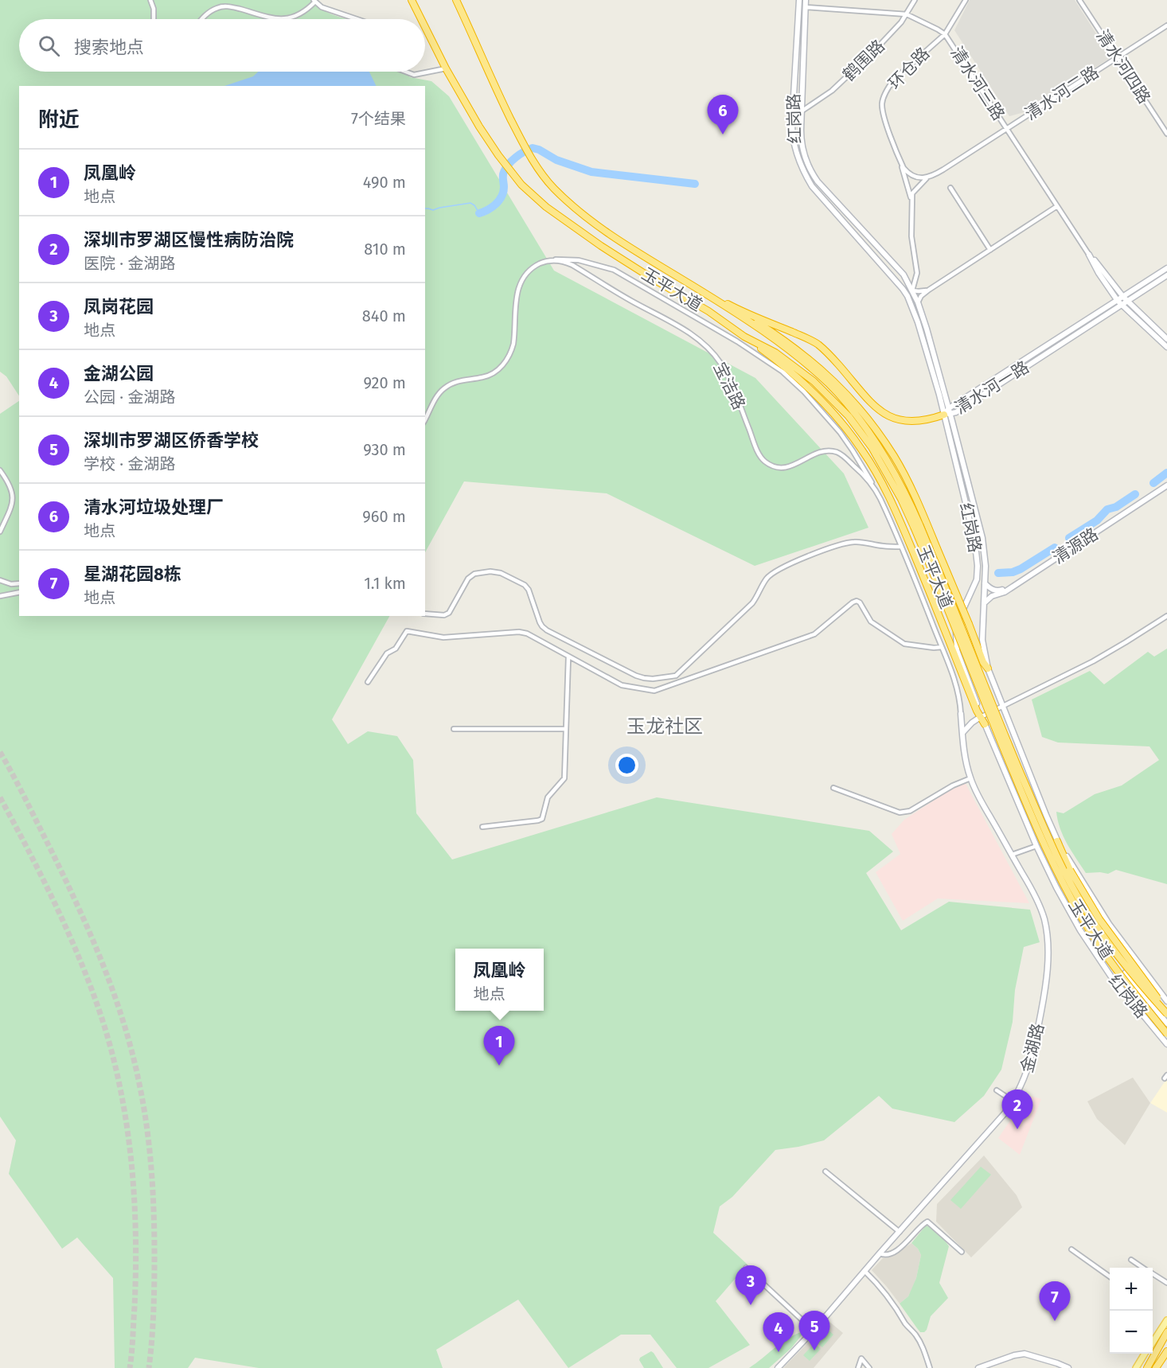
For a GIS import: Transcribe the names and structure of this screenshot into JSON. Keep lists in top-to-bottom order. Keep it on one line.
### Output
{"streets":{"highway":["玉平大道"],"main road":["清水河三路","红岗路","清水河一路","清源路","金湖路"],"street":["鹤围路","清水河四路","环仓路","清水河二路","宝洁路"]},"crossings":[["鹤围路","清水河三路"],["鹤围路","红岗路"],["清水河四路","清水河二路"],["环仓路","清水河三路"],["环仓路","清水河二路"],["清水河三路","清水河二路"],["清水河三路","红岗路"],["清水河三路","清水河一路"],["红岗路","清水河一路"],["红岗路","清源路"],["宝洁路","金湖路"]],"districts":["玉龙社区"],"page":{"search":"搜索地点","heading":["附近","7个结果"],"pins":["6","1","2","3","7","5","4"],"list":[{"mark":"1","name":"凤凰岭","note":"地点","value":"490 m"},{"mark":"2","name":"深圳市罗湖区慢性病防治院","note":"医院 · 金湖路","value":"810 m"},{"mark":"3","name":"凤岗花园","note":"地点","value":"840 m"},{"mark":"4","name":"金湖公园","note":"公园 · 金湖路","value":"920 m"},{"mark":"5","name":"深圳市罗湖区侨香学校","note":"学校 · 金湖路","value":"930 m"},{"mark":"6","name":"清水河垃圾处理厂","note":"地点","value":"960 m"},{"mark":"7","name":"星湖花园8栋","note":"地点","value":"1.1 km"}],"popup":["凤凰岭","地点"],"map_buttons":["+","−"]}}
